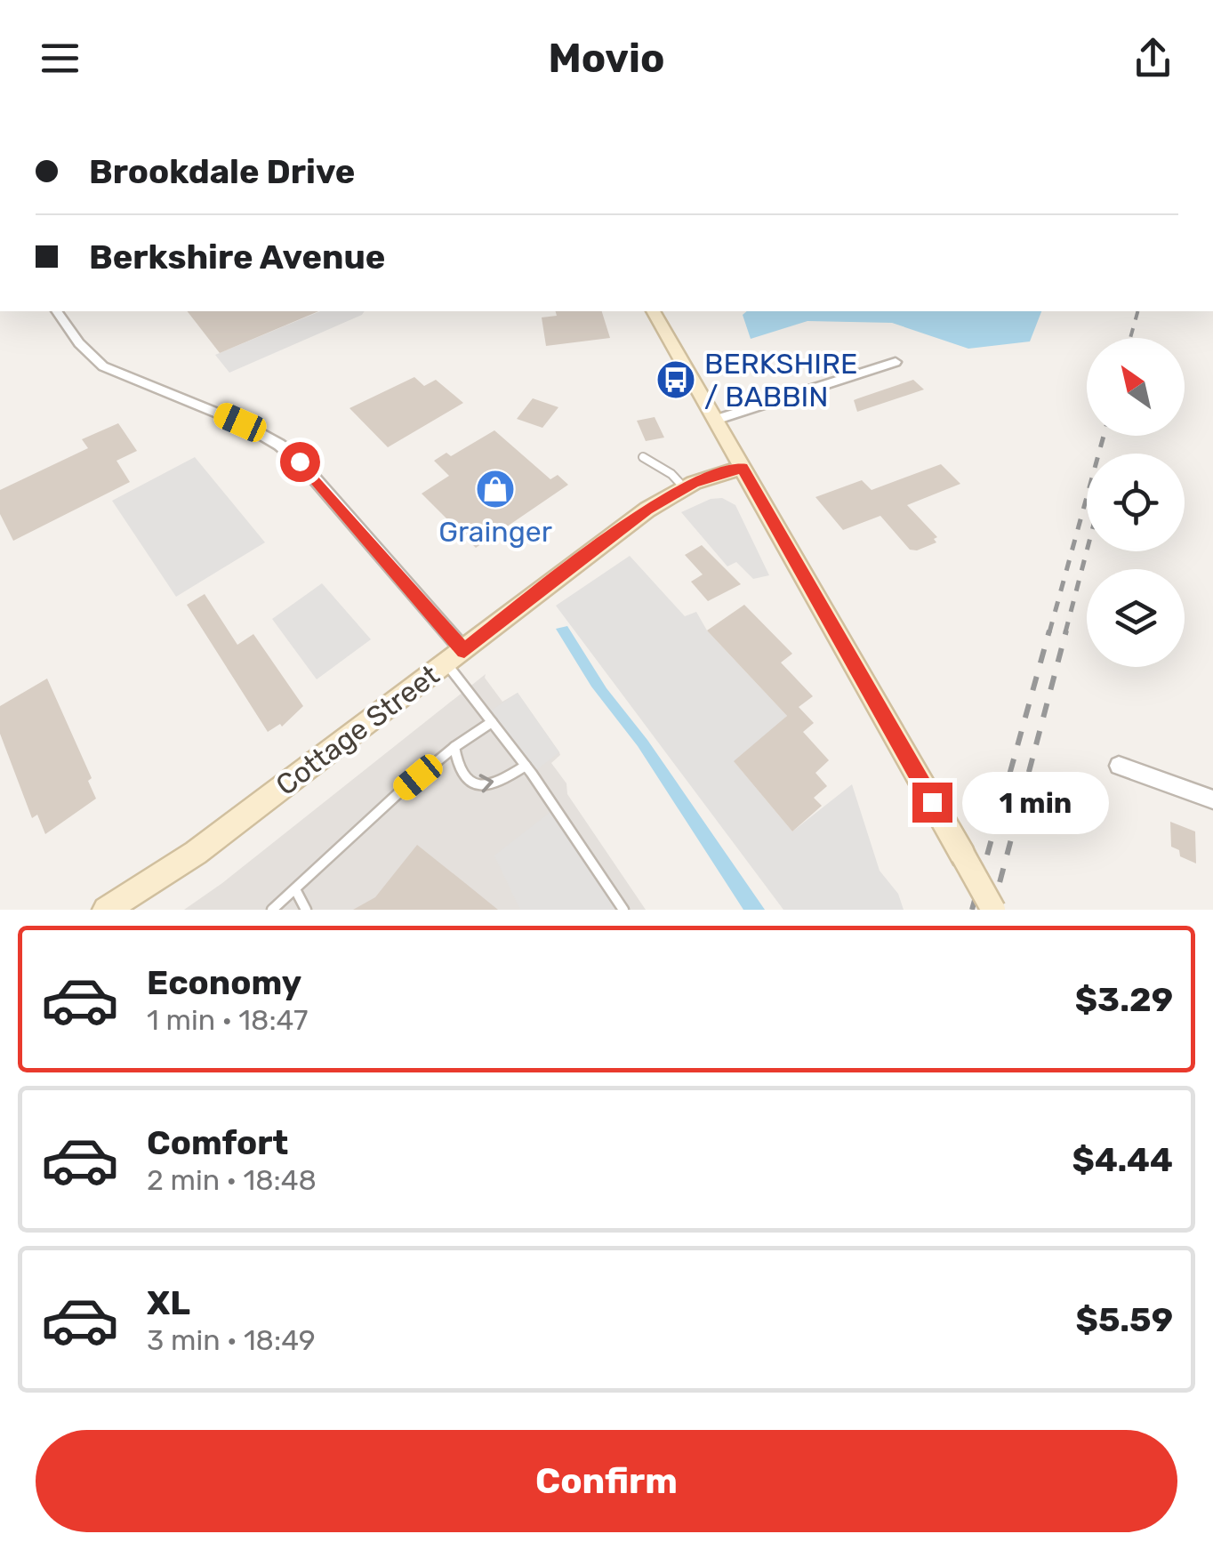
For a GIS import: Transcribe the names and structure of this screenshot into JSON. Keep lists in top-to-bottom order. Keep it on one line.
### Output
{"streets":{"main road":["Cottage Street"]},"places":{"bus stop":["BERKSHIRE / BABBIN"],"shop":["Grainger"]},"north":"top left","page":{"header":"Movio","banner":["Brookdale Drive","Berkshire Avenue"],"bubble":"1 min","list":[{"name":"Economy","note":"1 min · 18:47","value":"$3.29"},{"name":"Comfort","note":"2 min · 18:48","value":"$4.44"},{"name":"XL","note":"3 min · 18:49","value":"$5.59"}],"buttons":"Confirm"}}
